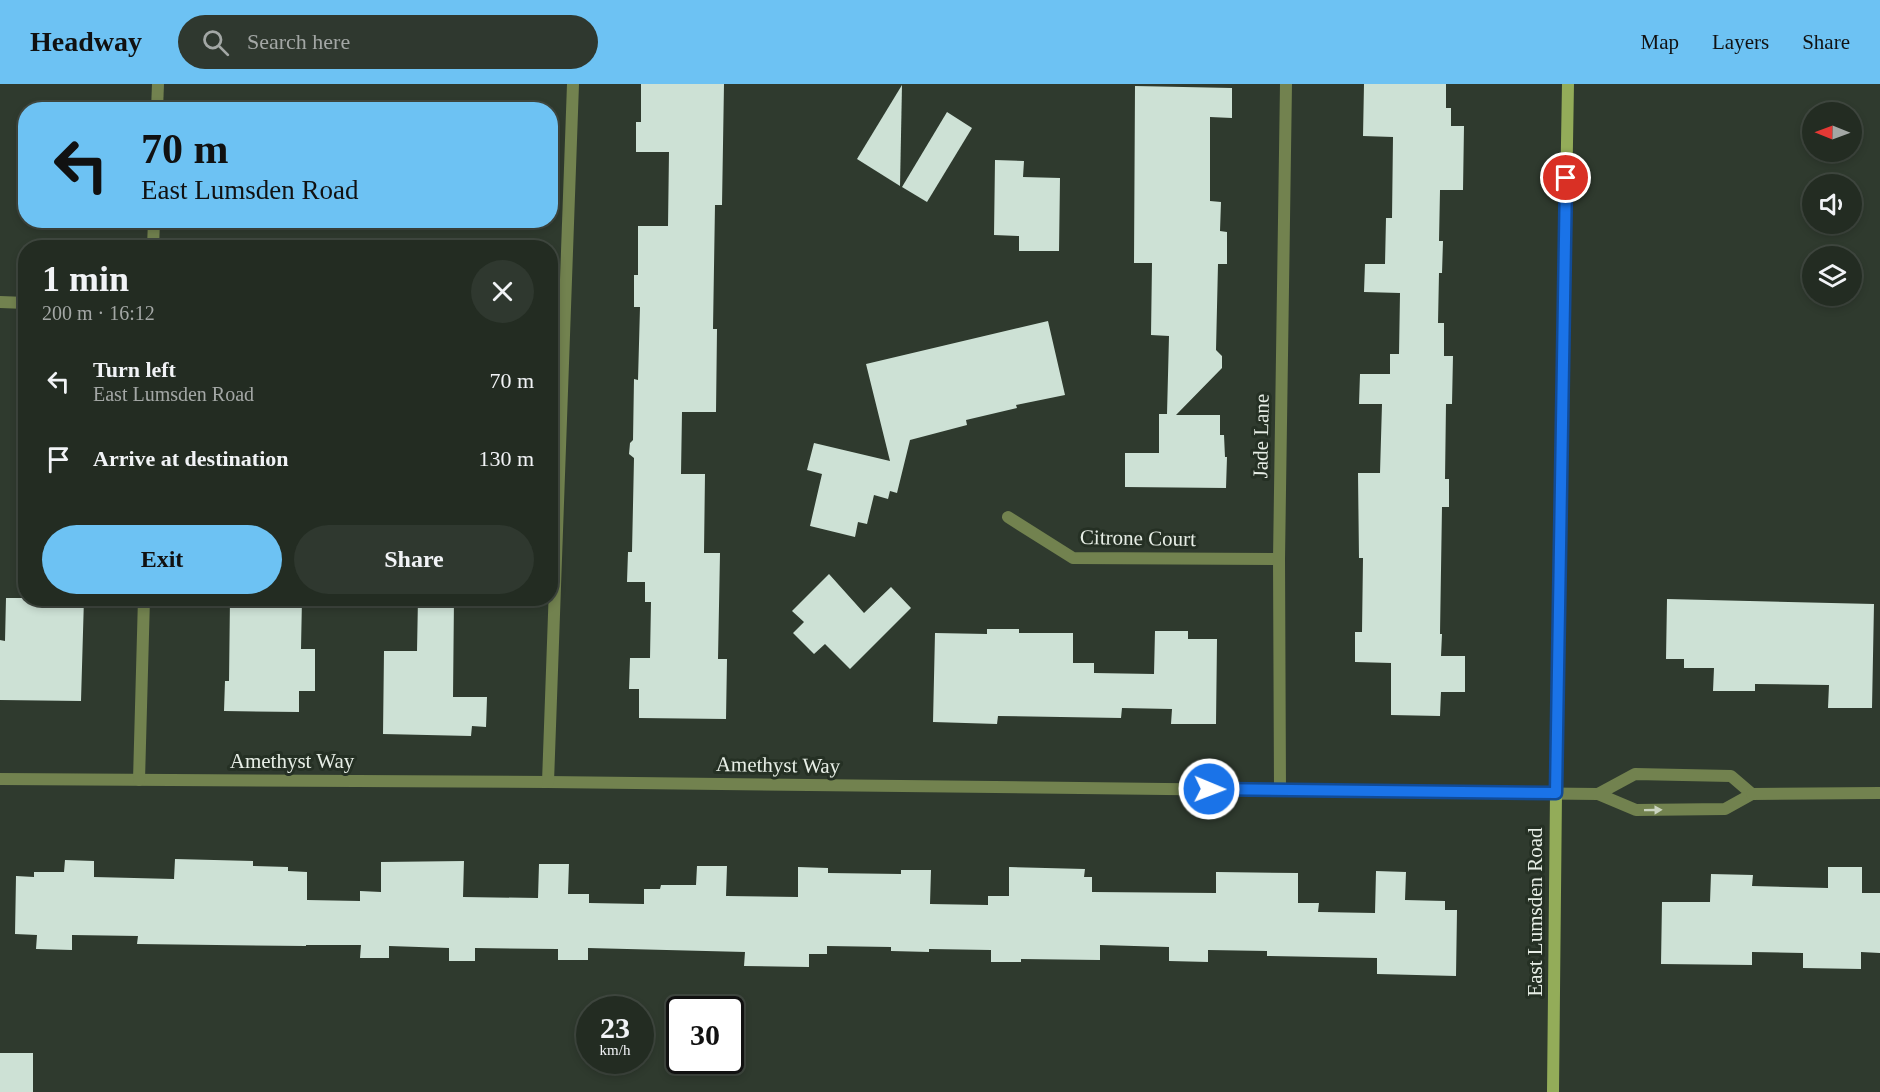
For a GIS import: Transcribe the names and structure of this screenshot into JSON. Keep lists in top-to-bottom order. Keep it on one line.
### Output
{"streets":{"street":["Jade Lane","Citrone Court","Amethyst Way","East Lumsden Road"]},"crossings":[["Jade Lane","Citrone Court"],["Jade Lane","Amethyst Way"],["Amethyst Way","East Lumsden Road"]],"north":"left","page":{"header":"Headway","search":"Search here","nav":["Map","Layers","Share"],"turn":["70 m","East Lumsden Road"],"heading":["1 min","200 m · 16:12"],"list":[{"name":"Turn left","note":"East Lumsden Road","value":"70 m"},{"name":"Arrive at destination","value":"130 m"}],"buttons":["Exit","Share"],"speed":"23 km/h","limit":"30"}}
